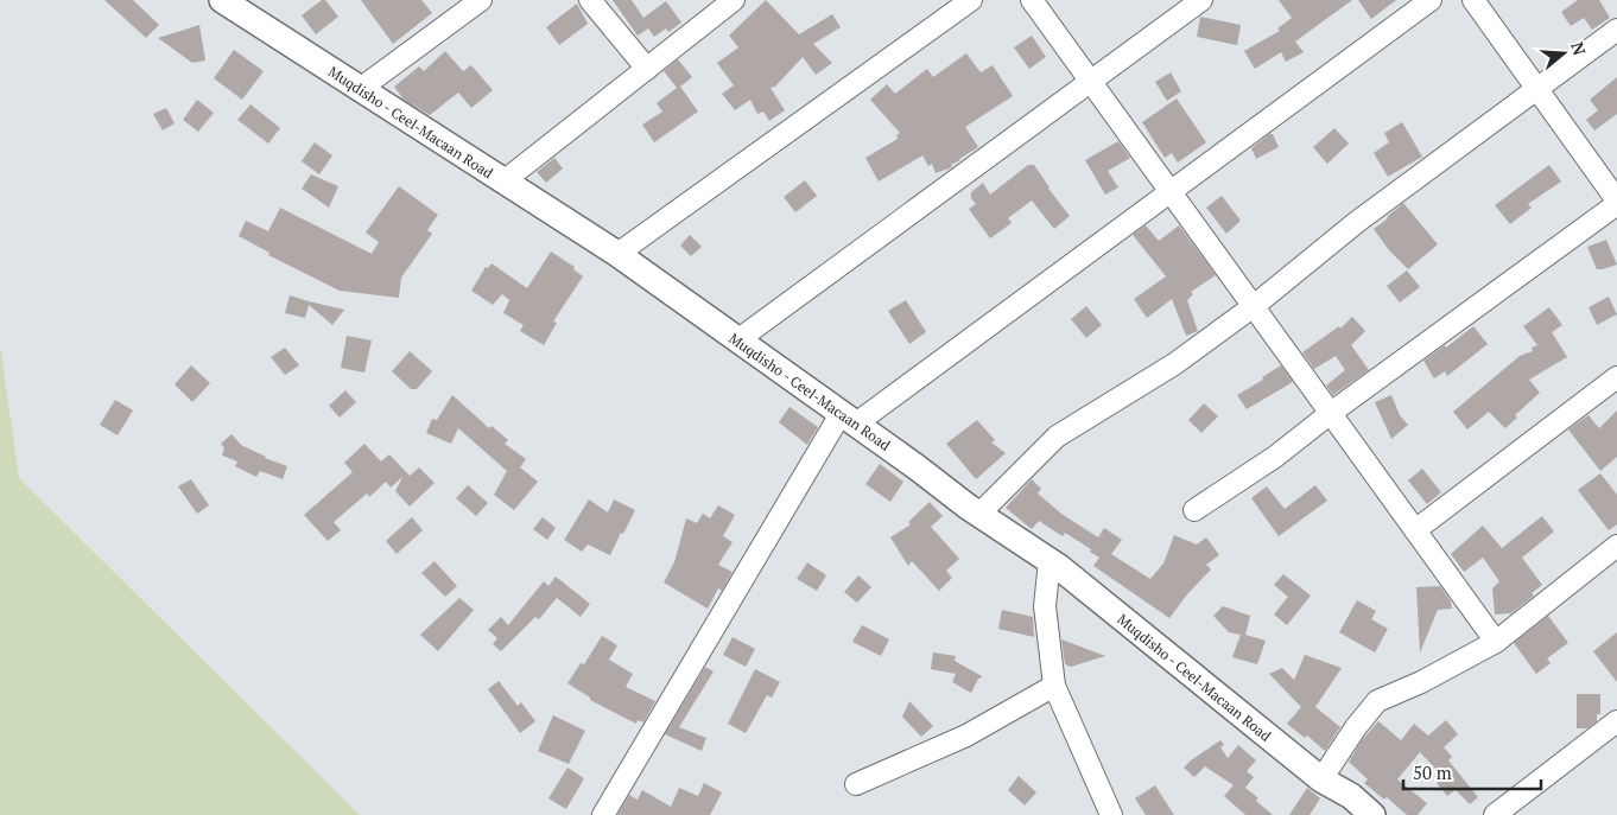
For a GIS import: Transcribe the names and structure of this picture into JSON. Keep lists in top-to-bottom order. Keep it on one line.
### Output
{"streets":{"street":["Muqdisho - Ceel-Macaan Road"]},"scale_bar":"50 m","north":"right"}
